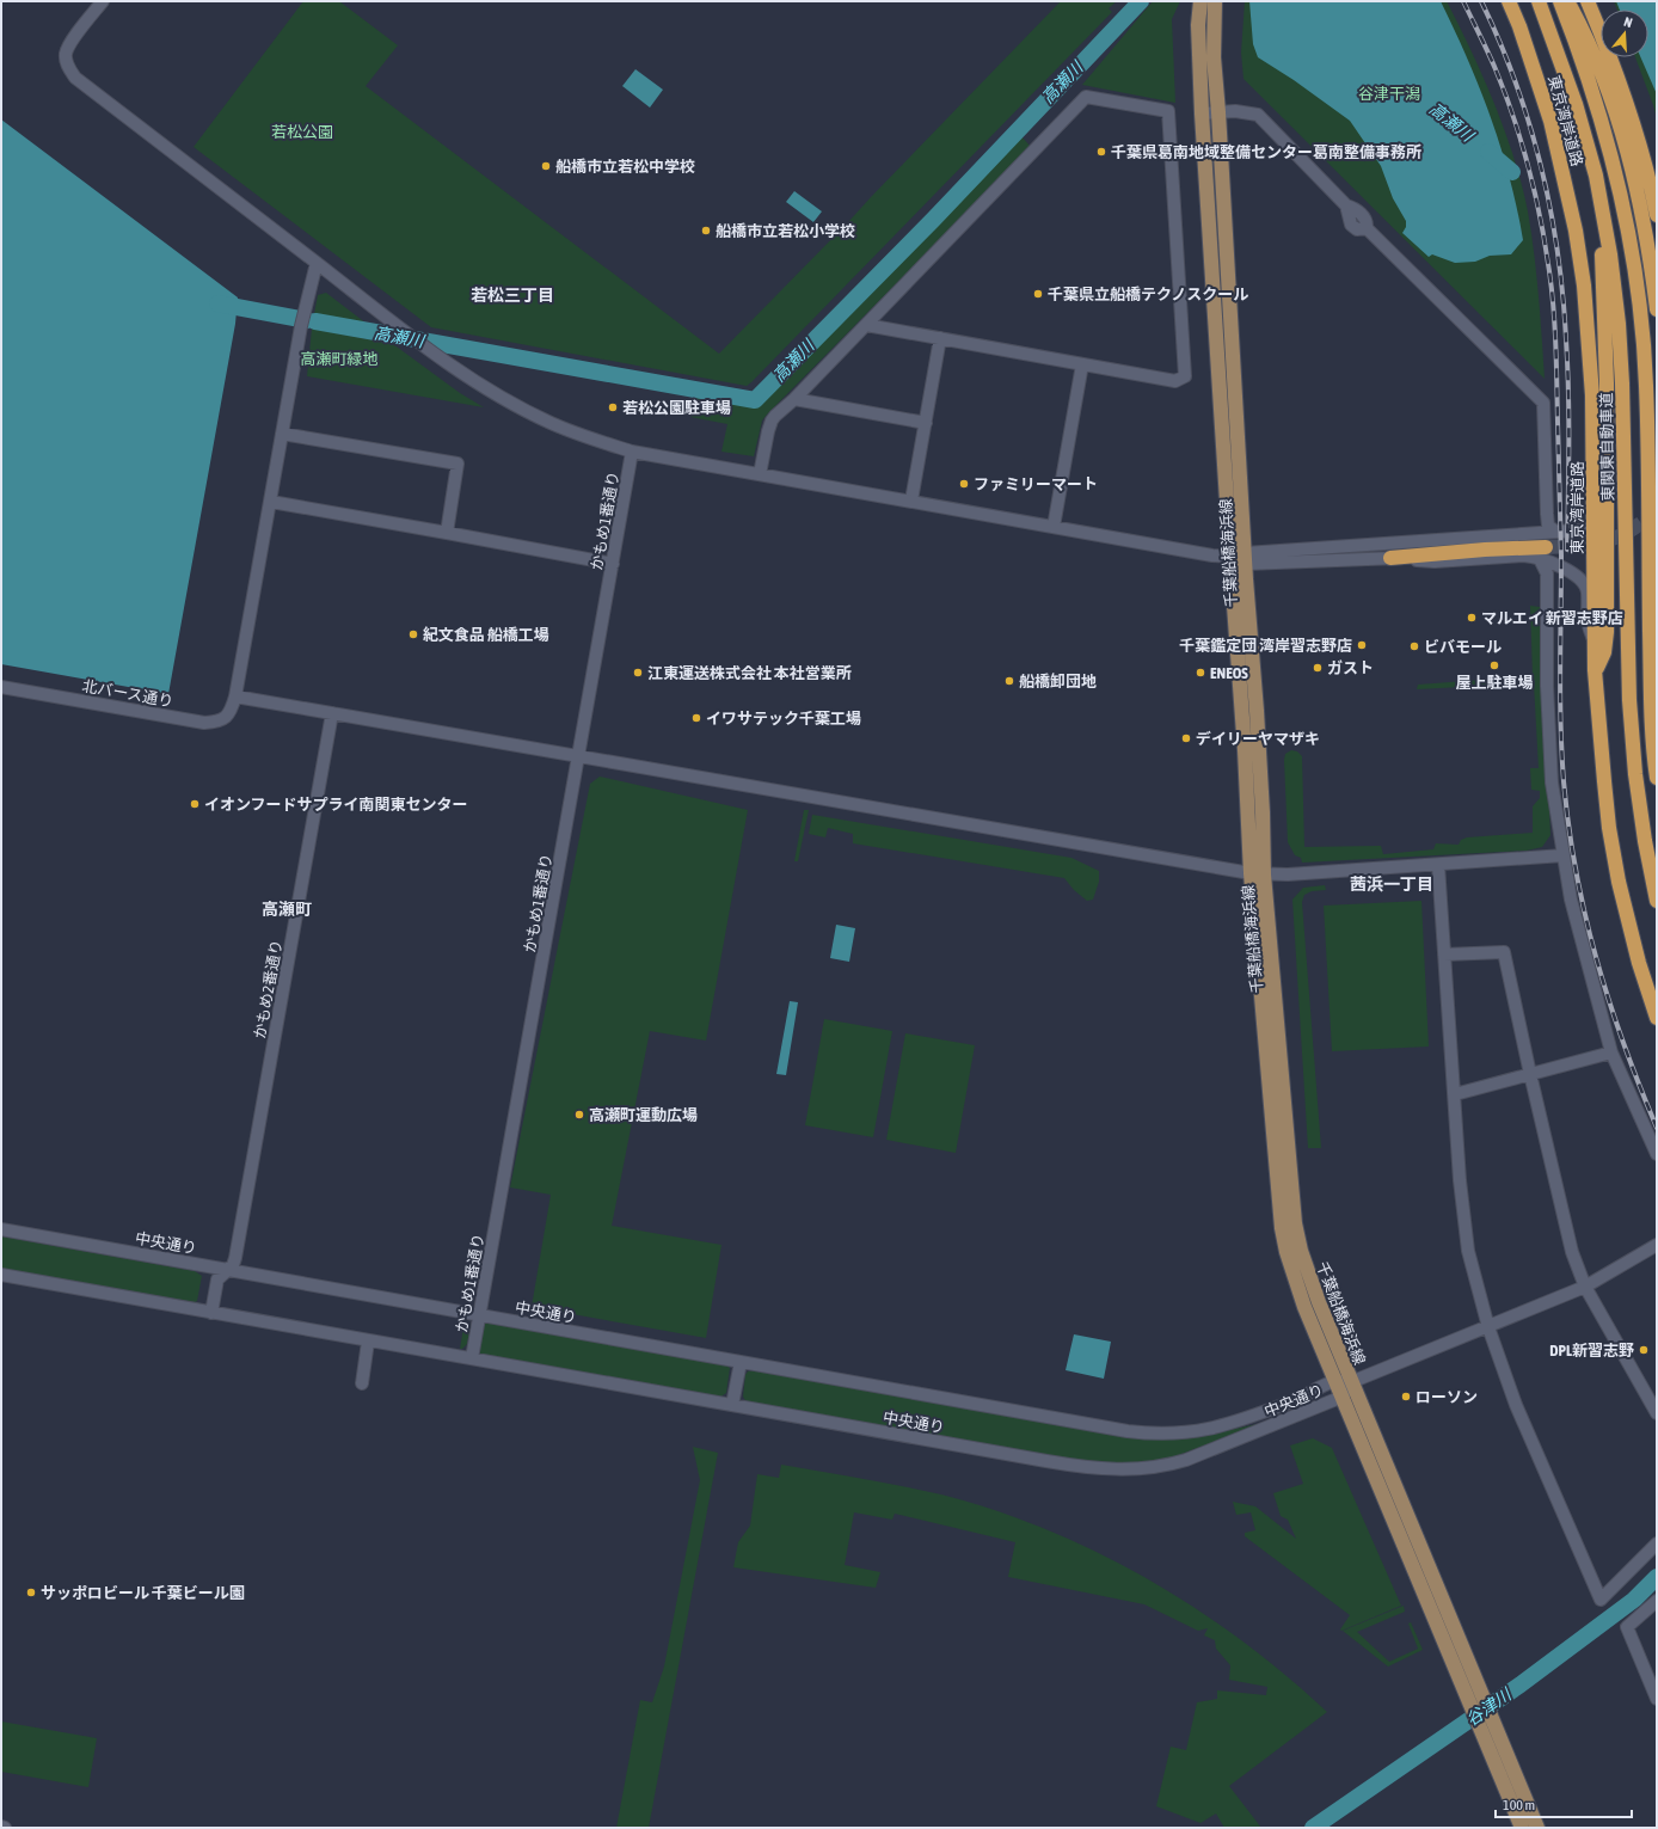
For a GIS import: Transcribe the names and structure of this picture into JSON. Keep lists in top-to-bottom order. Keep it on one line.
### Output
{"streets":{"highway":["東京湾岸道路","東関東自動車道"],"main road":["千葉船橋海浜線"],"street":["かもめ1番通り","北バース通り","かもめ2番通り","中央通り"]},"crossings":[["かもめ1番通り","中央通り"],["千葉船橋海浜線","中央通り"],["かもめ2番通り","中央通り"]],"districts":["若松三丁目","茜浜一丁目","高瀬町"],"water":["高瀬川","谷津川"],"parks":["谷津干潟","若松公園","高瀬町緑地"],"places":["千葉県葛南地域整備センター葛南整備事務所","船橋市立若松中学校","船橋市立若松小学校","千葉県立船橋テクノスクール","若松公園駐車場","ファミリーマート","マルエイ 新習志野店","紀文食品 船橋工場","千葉鑑定団 湾岸習志野店","ビバモール","屋上駐車場","ガスト","江東運送株式会社 本社営業所","ENEOS","船橋卸団地","イワサテック千葉工場","デイリーヤマザキ","イオンフードサプライ南関東センター","高瀬町運動広場","DPL新習志野","ローソン","サッポロビール 千葉ビール園"],"scale_bar":"100 m","north":"top"}
